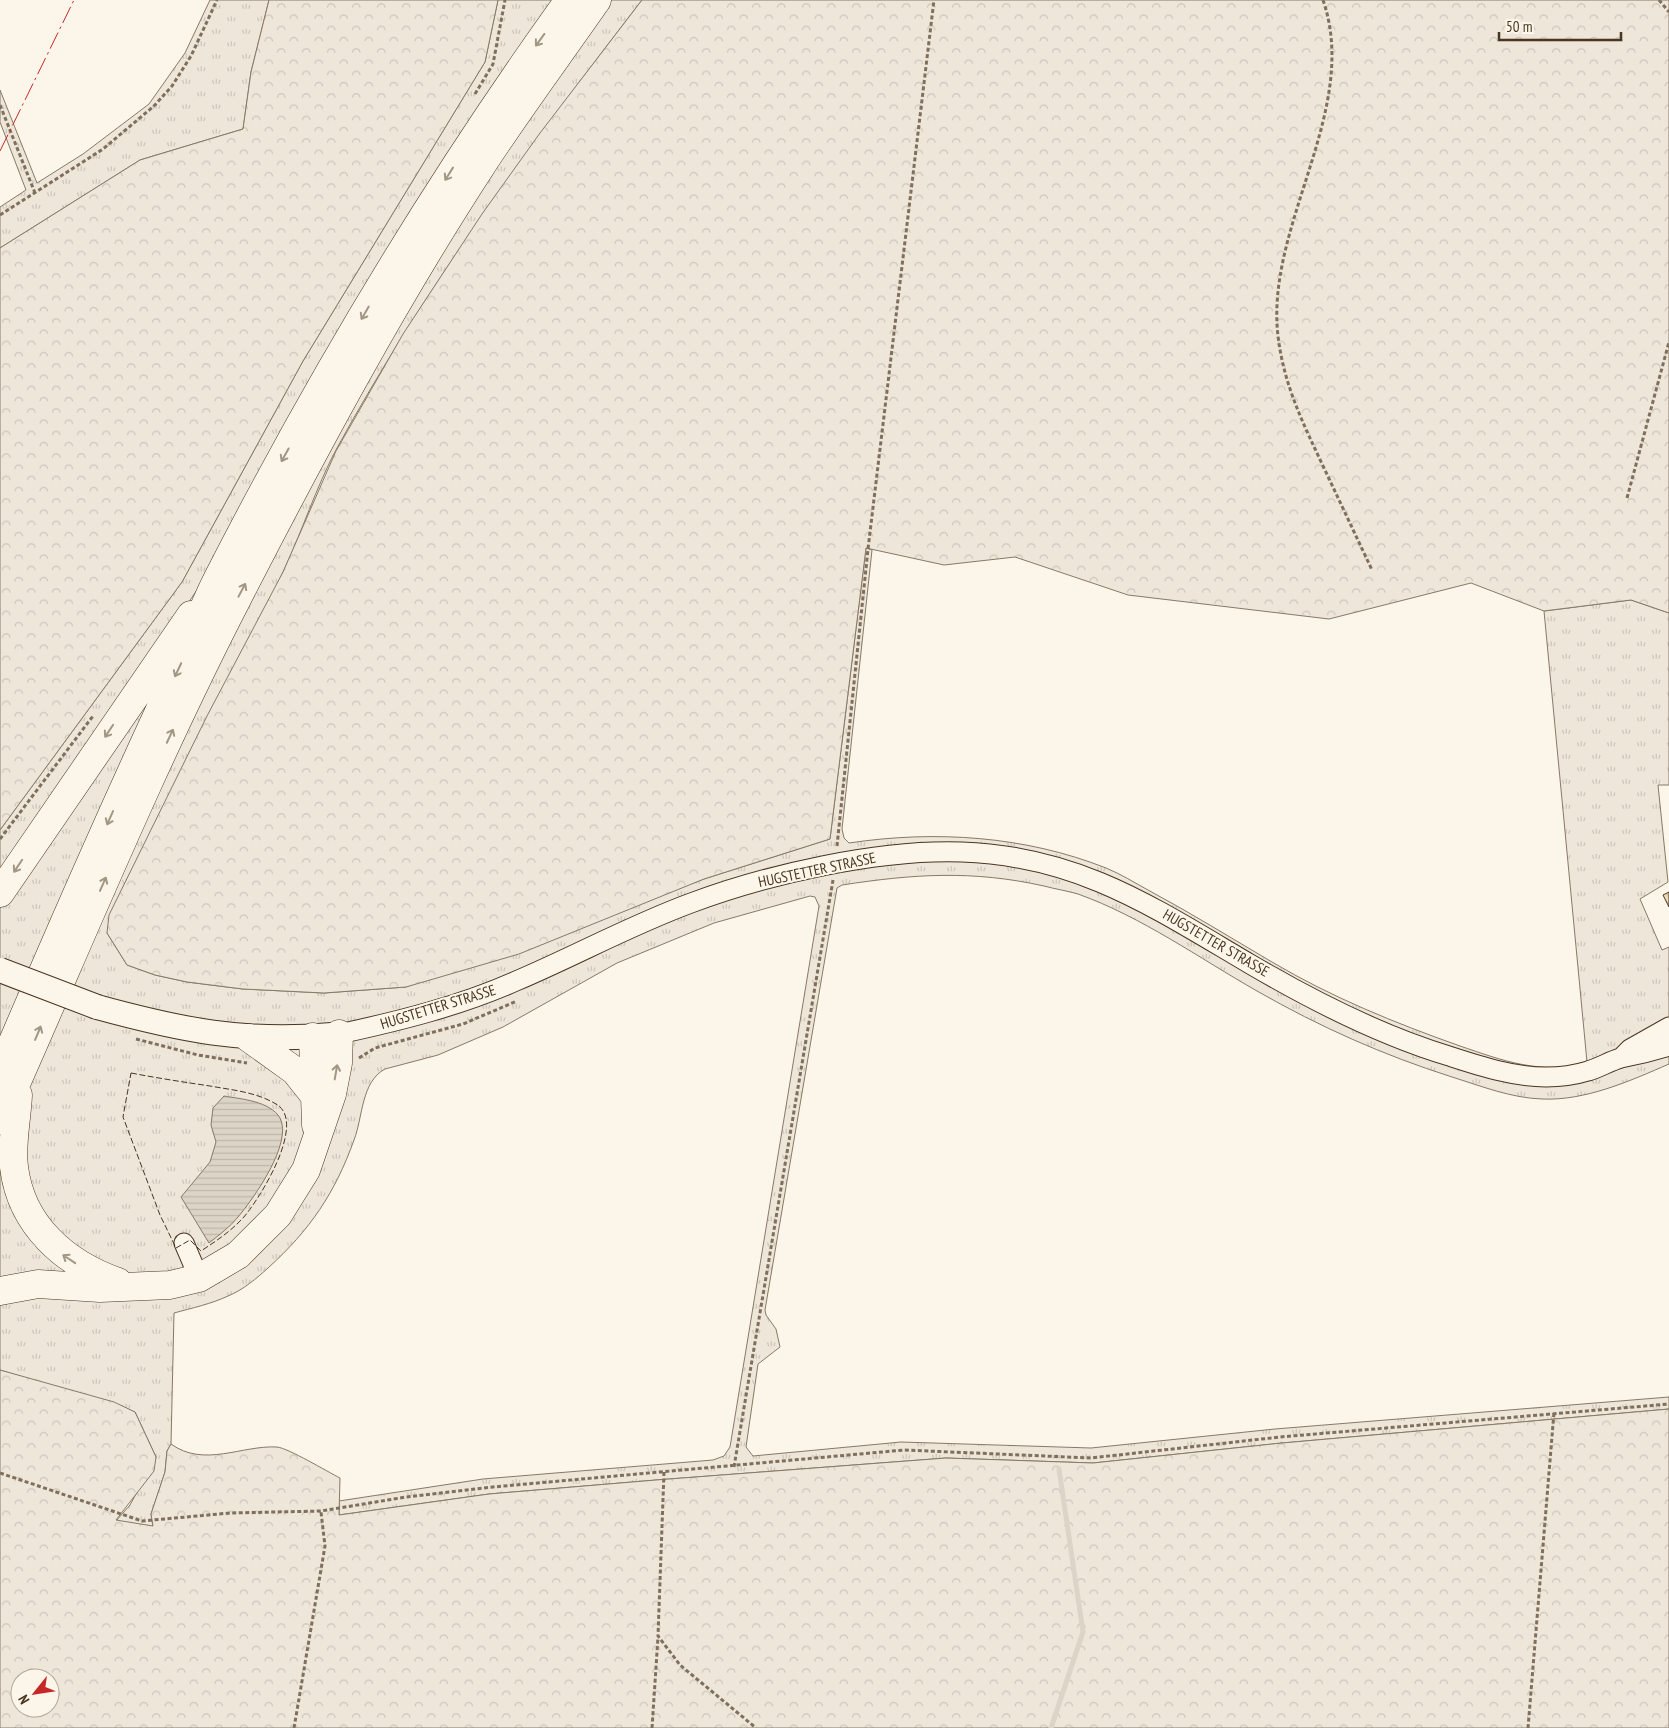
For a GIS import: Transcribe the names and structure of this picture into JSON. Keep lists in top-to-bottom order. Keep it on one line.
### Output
{"streets":{"main road":["HUGSTETTER STRASSE"]},"scale_bar":"50 m","north":"bottom left"}
